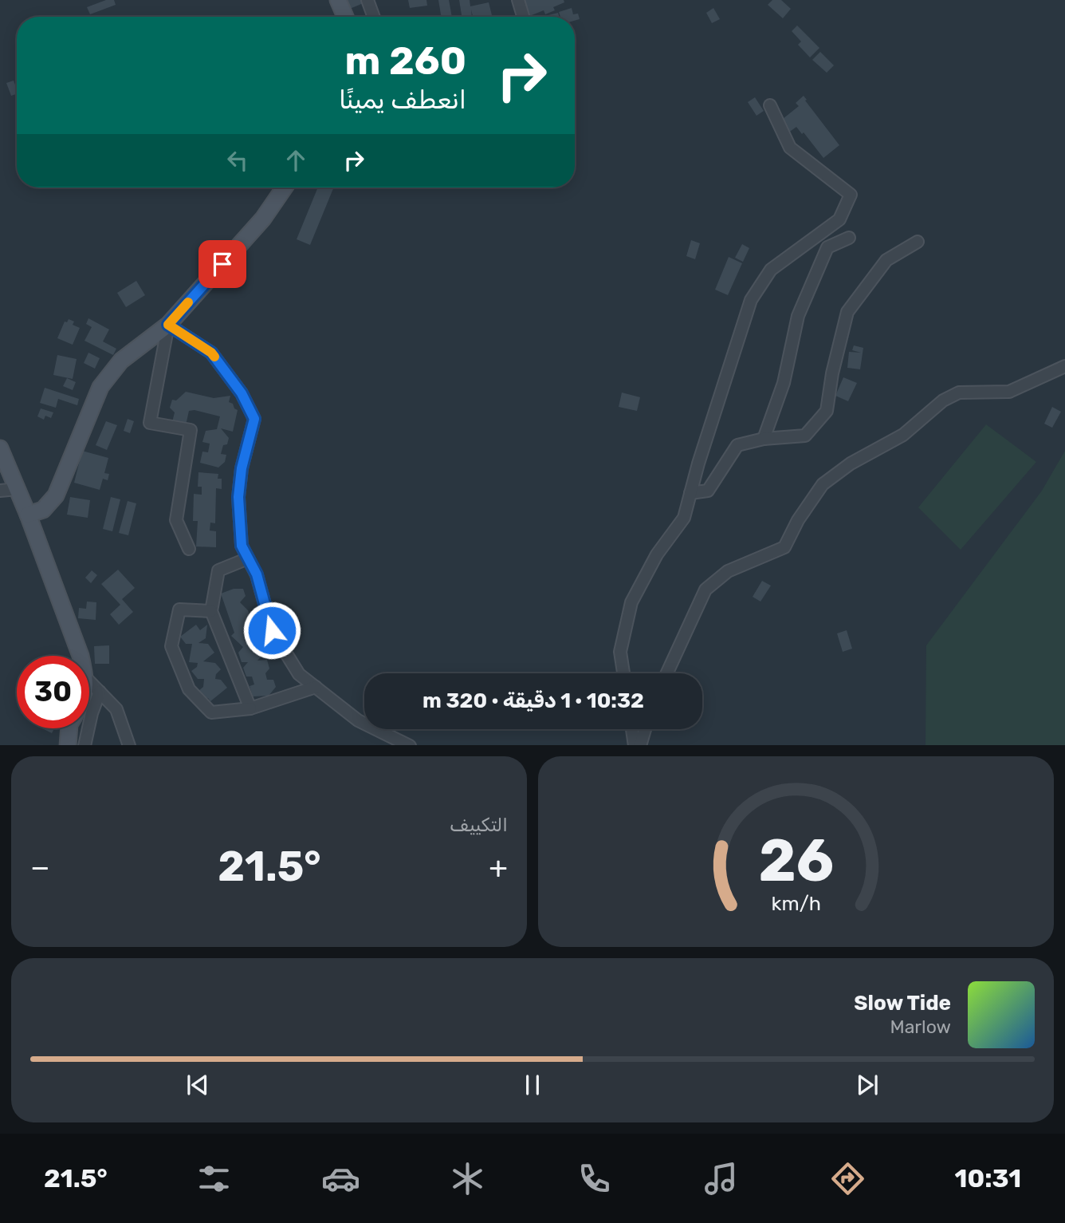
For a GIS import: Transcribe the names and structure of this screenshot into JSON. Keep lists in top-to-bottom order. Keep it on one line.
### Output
{"page":{"turn":["260 m","انعطف يمينًا"],"limit":"30","trip":"10:32 · 1 دقيقة · 320 m","tile":"التكييف","heat":["−","21.5°","+"],"song":["Slow Tide","Marlow"],"tabs":["10:31","21.5°"],"gauge":["26","km/h"]}}
